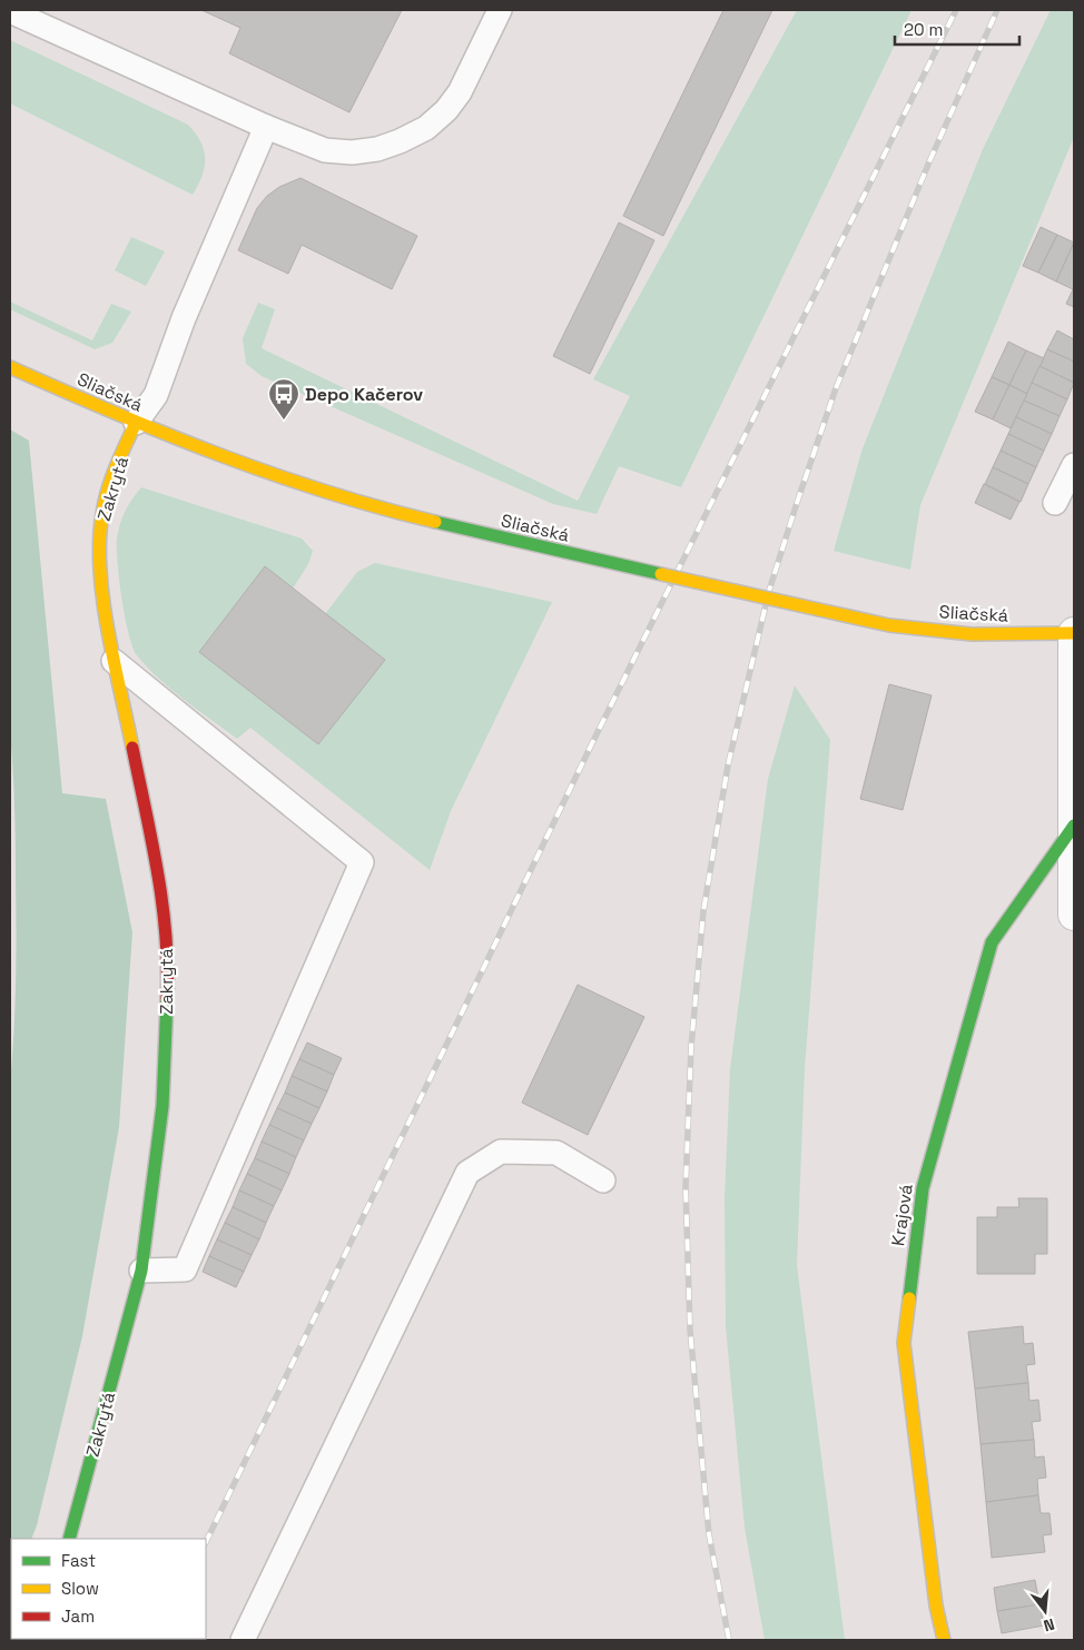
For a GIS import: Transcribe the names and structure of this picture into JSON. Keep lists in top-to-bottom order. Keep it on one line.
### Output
{"streets":{"street":["Sliačská","Zakrytá","Krajová"]},"crossings":[["Sliačská","Zakrytá"]],"places":{"bus stop":["Depo Kačerov"]},"legend":["Fast","Slow","Jam"],"scale_bar":"20 m","north":"bottom"}
